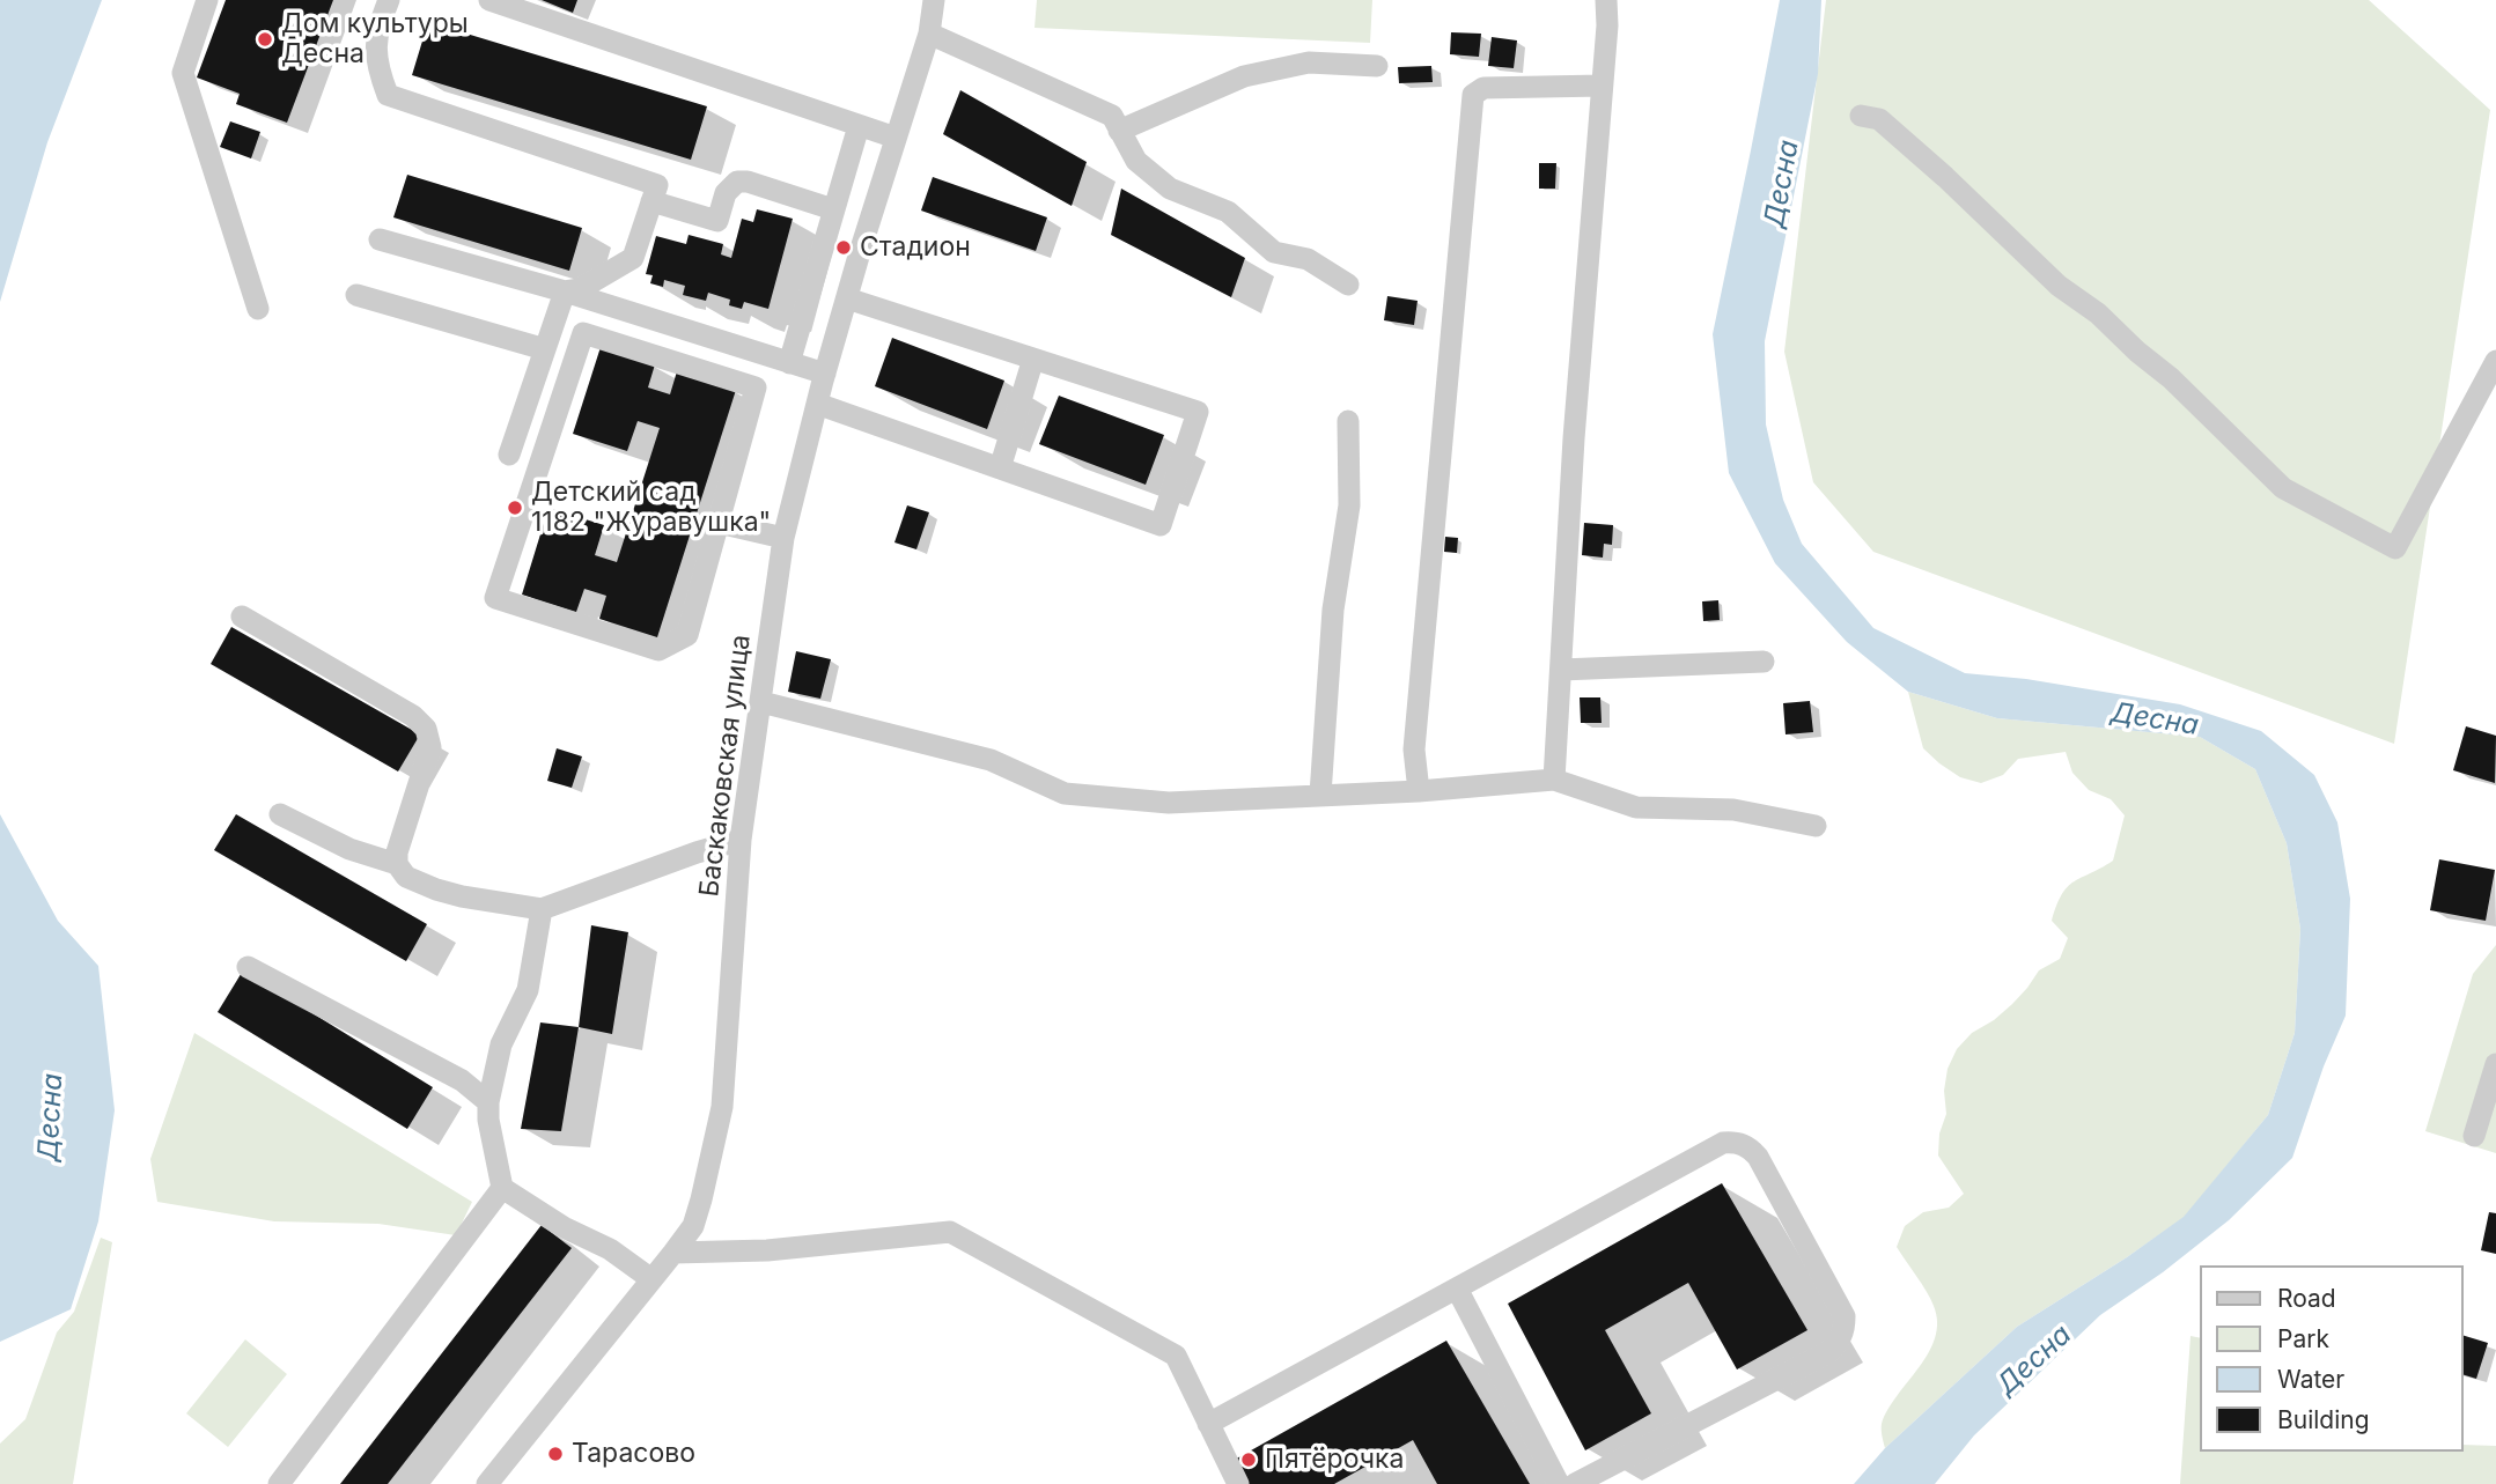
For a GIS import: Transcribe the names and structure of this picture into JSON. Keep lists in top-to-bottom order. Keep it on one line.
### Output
{"streets":{"street":["Баскаковская улица"]},"water":["Десна"],"places":["Дом культуры Десна","Стадион","Детский сад 1182 \"Журавушка\"","Тарасово","Пятёрочка"],"legend":["Road","Park","Water","Building"]}
